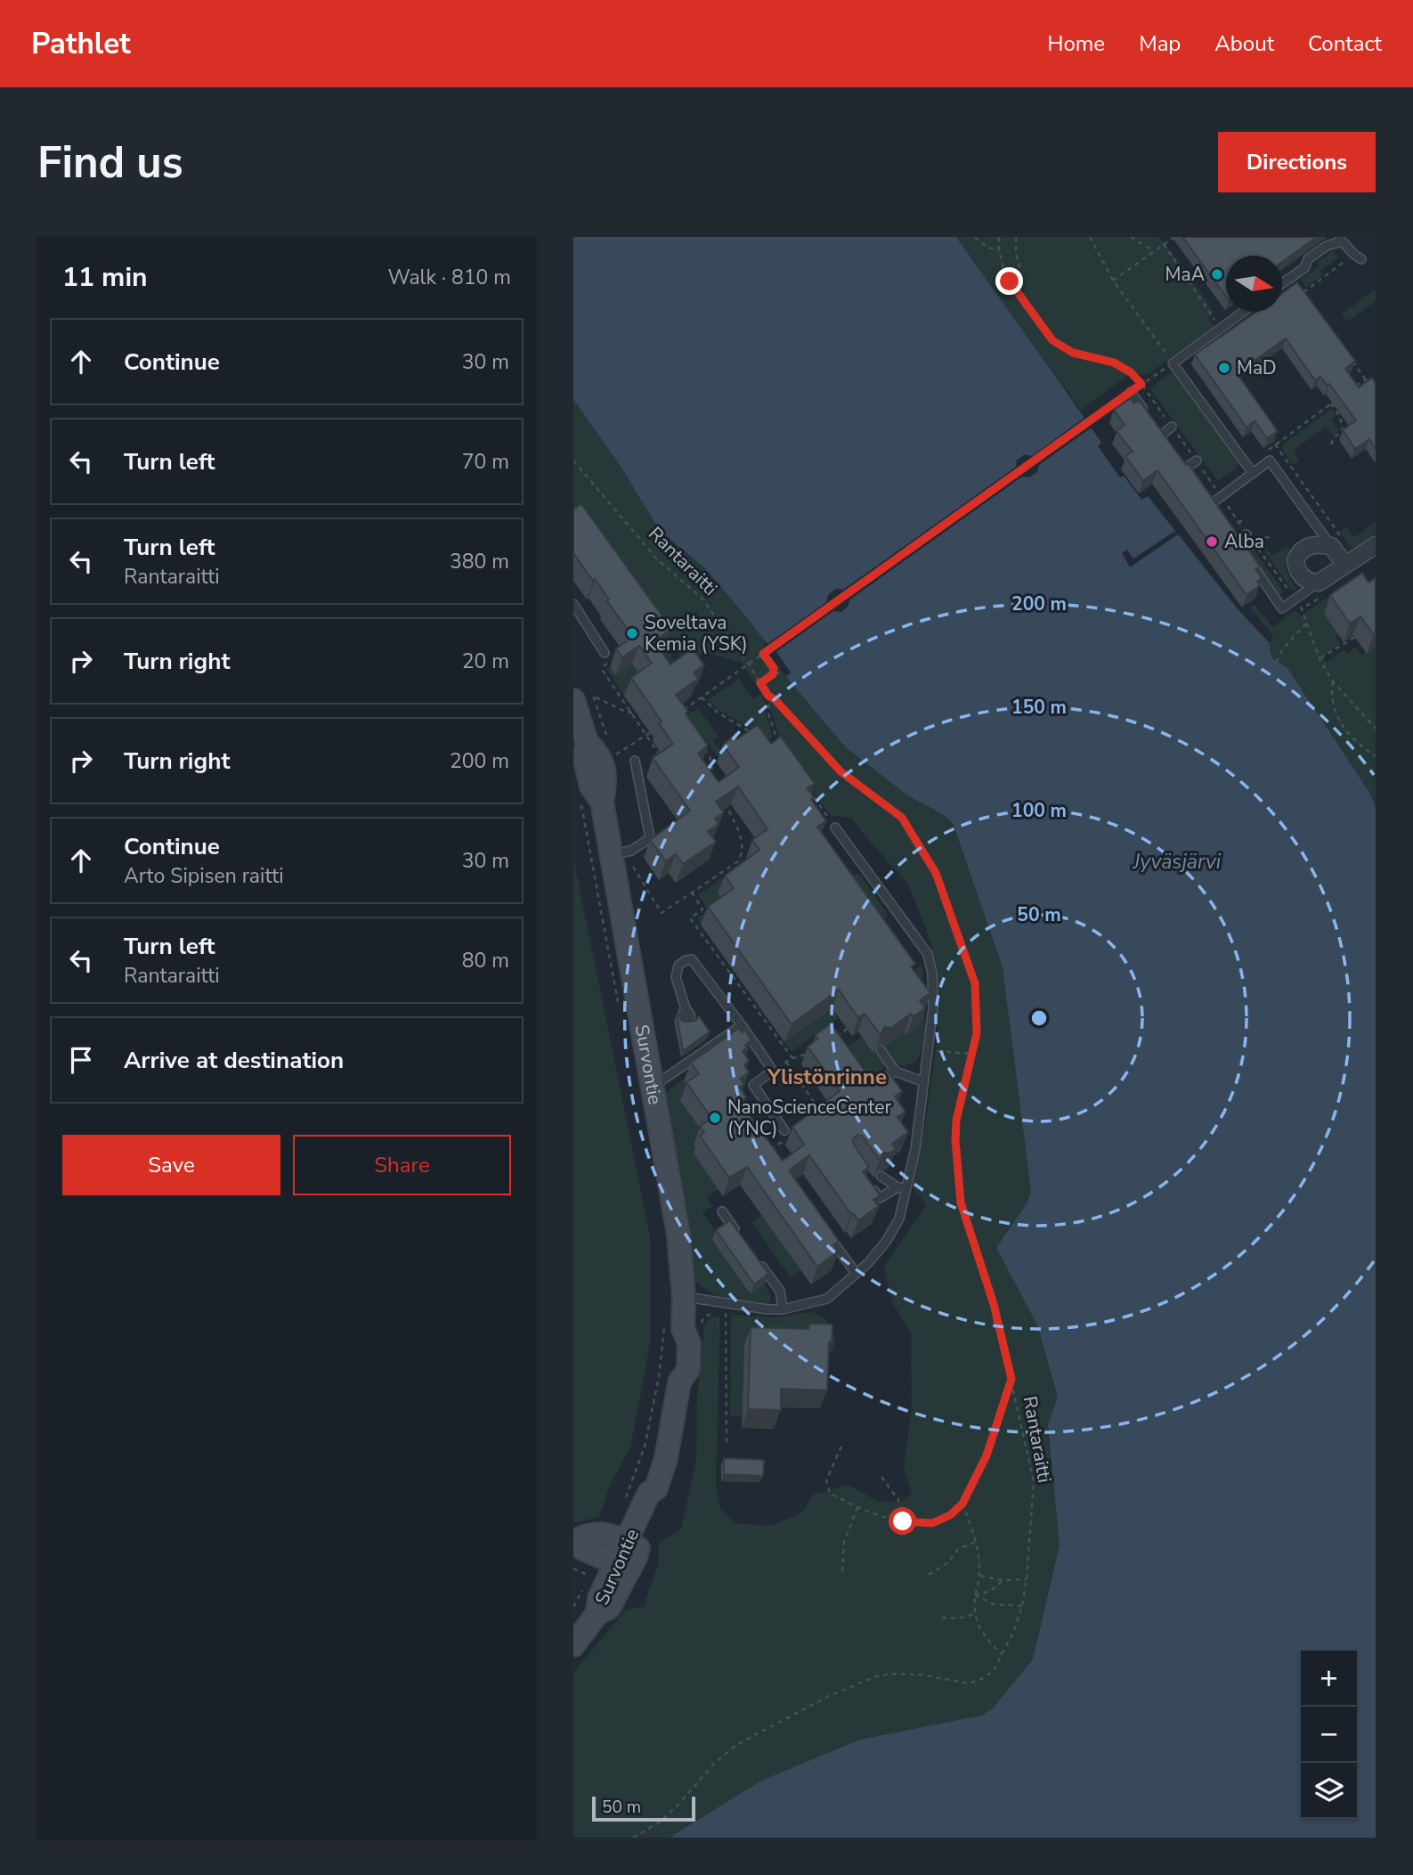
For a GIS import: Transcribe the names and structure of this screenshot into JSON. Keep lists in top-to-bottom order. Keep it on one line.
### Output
{"streets":{"main road":["Survontie"],"path":["Rantaraitti"]},"districts":["Ylistönrinne"],"water":["Jyväsjärvi"],"places":["MaA","MaD","Alba","Soveltava Kemia (YSK)","NanoScienceCenter (YNC)"],"scale_bar":"50 m","north":"right","page":{"header":"Pathlet","nav":["Home","Map","About","Contact"],"buttons":["Directions",["Save","Share"]],"title":"Find us","heading":["11 min","Walk · 810 m"],"list":[["Continue","30 m"],["Turn left","70 m"],["Turn left","Rantaraitti","380 m"],["Turn right","20 m"],["Turn right","200 m"],["Continue","Arto Sipisen raitti","30 m"],["Turn left","Rantaraitti","80 m"],"Arrive at destination"],"map_buttons":["+","−"],"scale":"50 m"},"rings":["200 m","150 m","100 m","50 m"]}
